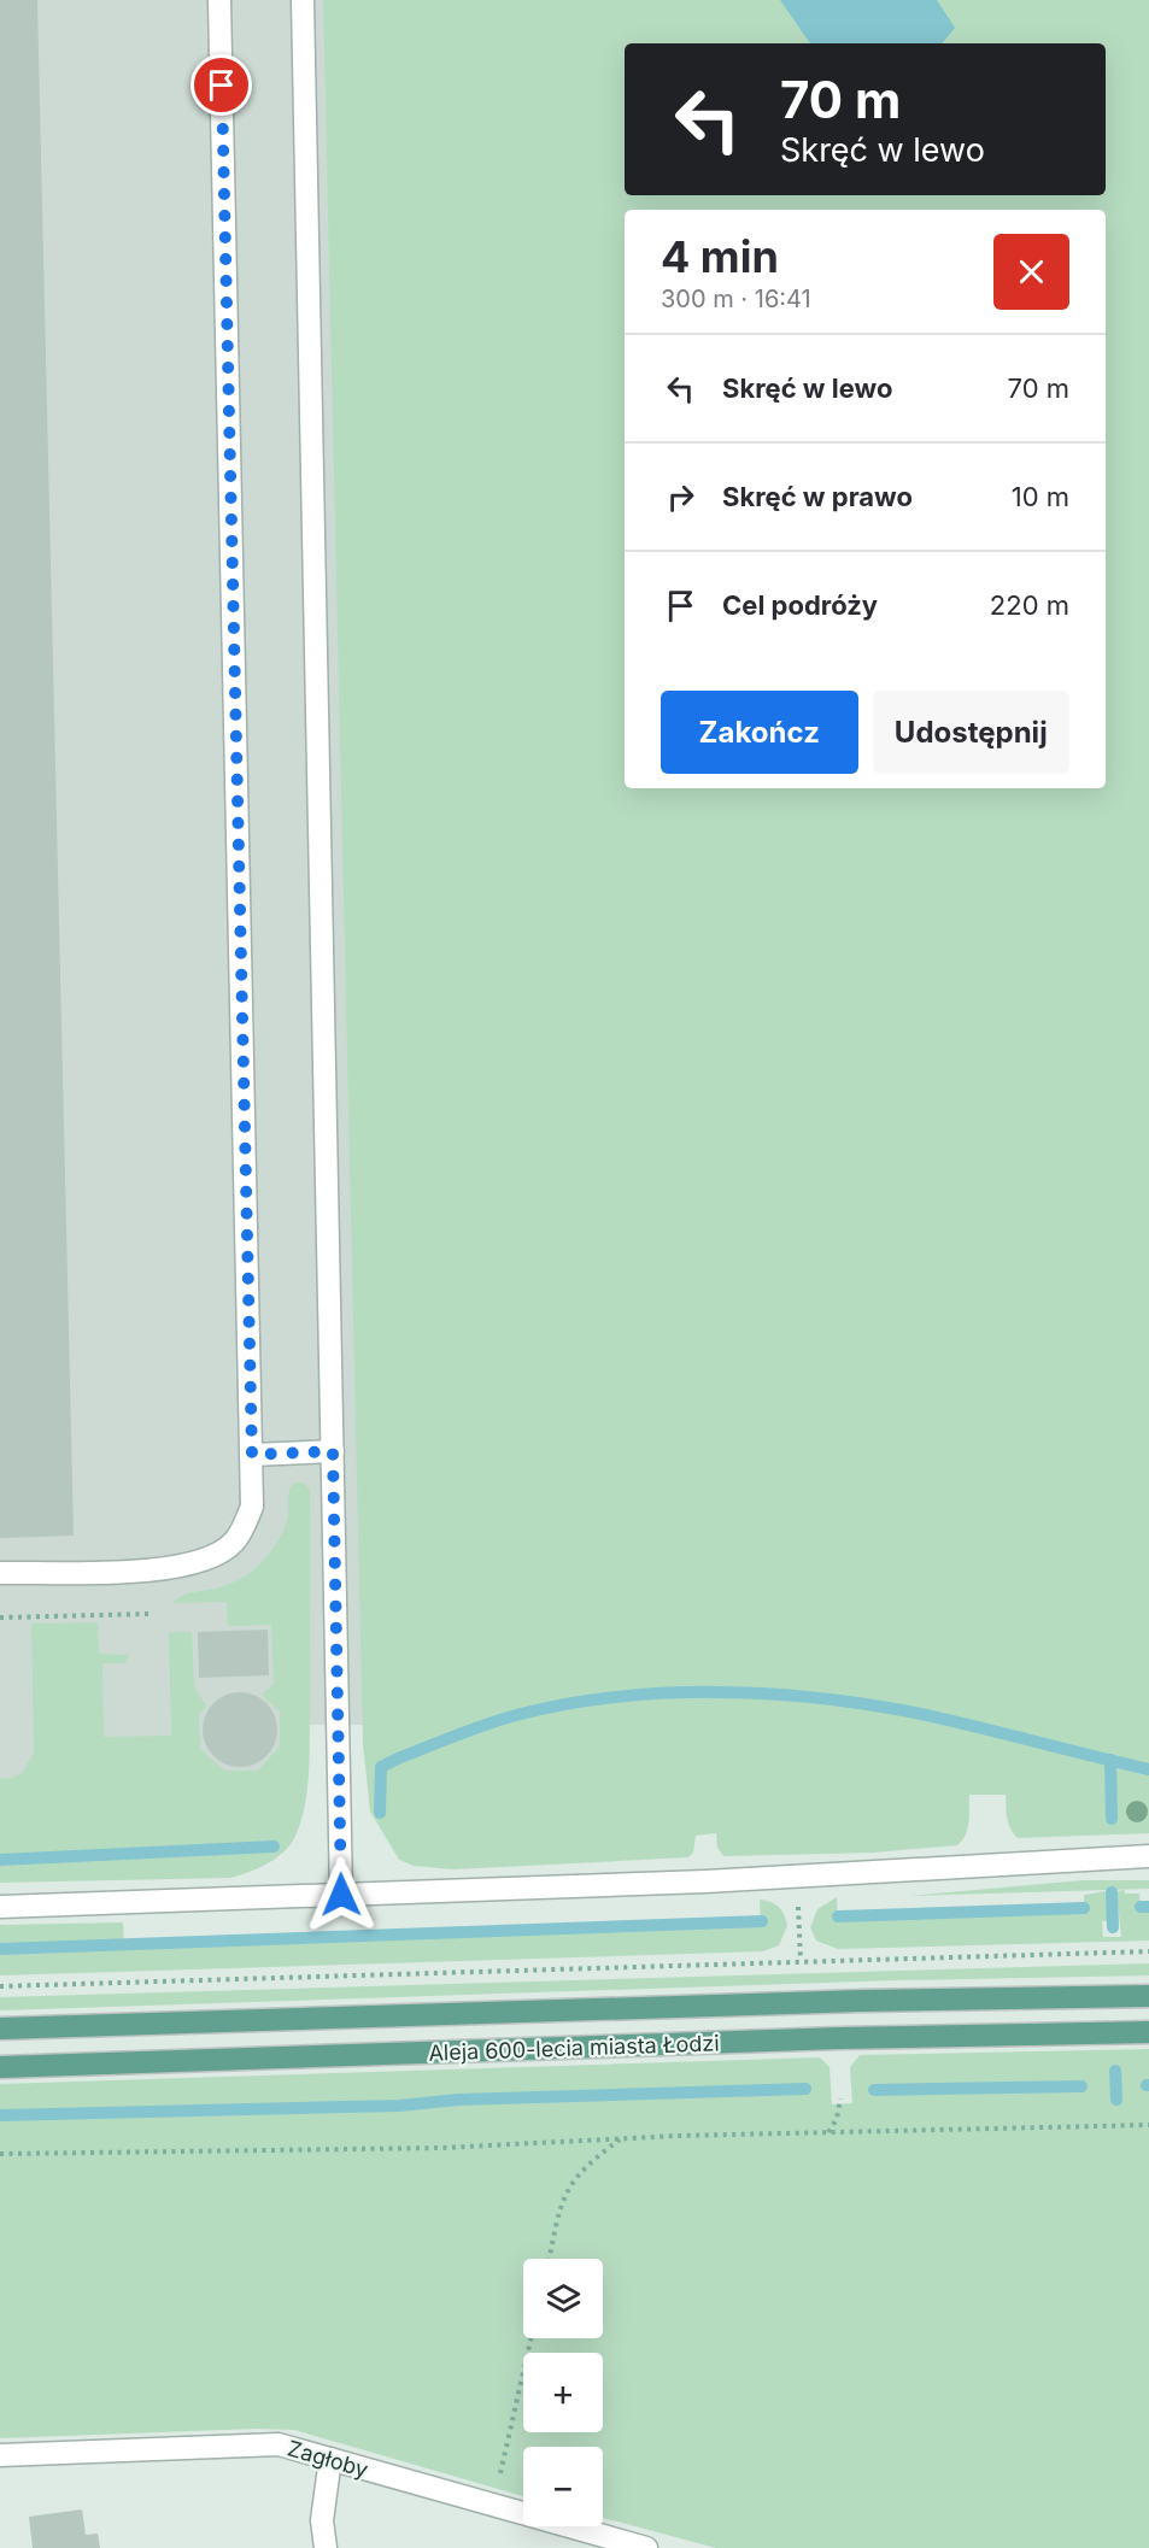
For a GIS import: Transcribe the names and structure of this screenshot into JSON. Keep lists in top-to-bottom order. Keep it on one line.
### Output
{"streets":{"main road":["Aleja 600-lecia miasta Łodzi"],"street":["Zagłoby"]},"page":{"turn":["70 m","Skręć w lewo"],"heading":["4 min","300 m · 16:41"],"list":[{"name":"Skręć w lewo","value":"70 m"},{"name":"Skręć w prawo","value":"10 m"},{"name":"Cel podróży","value":"220 m"}],"buttons":["Zakończ","Udostępnij"],"map_buttons":["+","−"]}}
